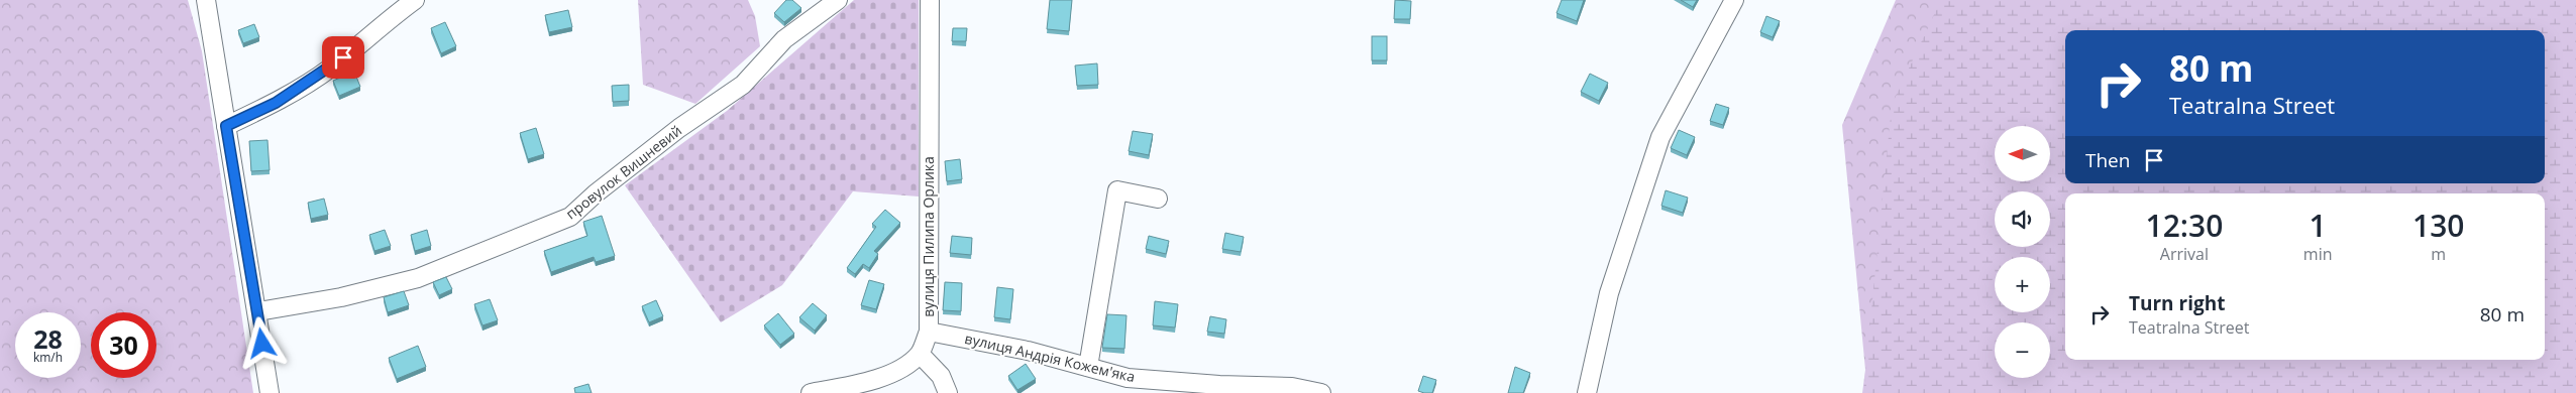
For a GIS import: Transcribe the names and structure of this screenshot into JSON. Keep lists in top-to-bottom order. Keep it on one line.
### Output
{"streets":{"street":["провулок Вишневий","вулиця Пилипа Орлика","вулиця Андрія Кожем'яка"]},"crossings":[["вулиця Пилипа Орлика","вулиця Андрія Кожем'яка"]],"north":"left","page":{"turn":["80 m","Teatralna Street"],"map_buttons":["+","−"],"then":"Then","eta":["12:30","Arrival","1","min","130","m"],"list":[{"name":"Turn right","note":"Teatralna Street","value":"80 m"}],"speed":"28 km/h","limit":"30"}}
